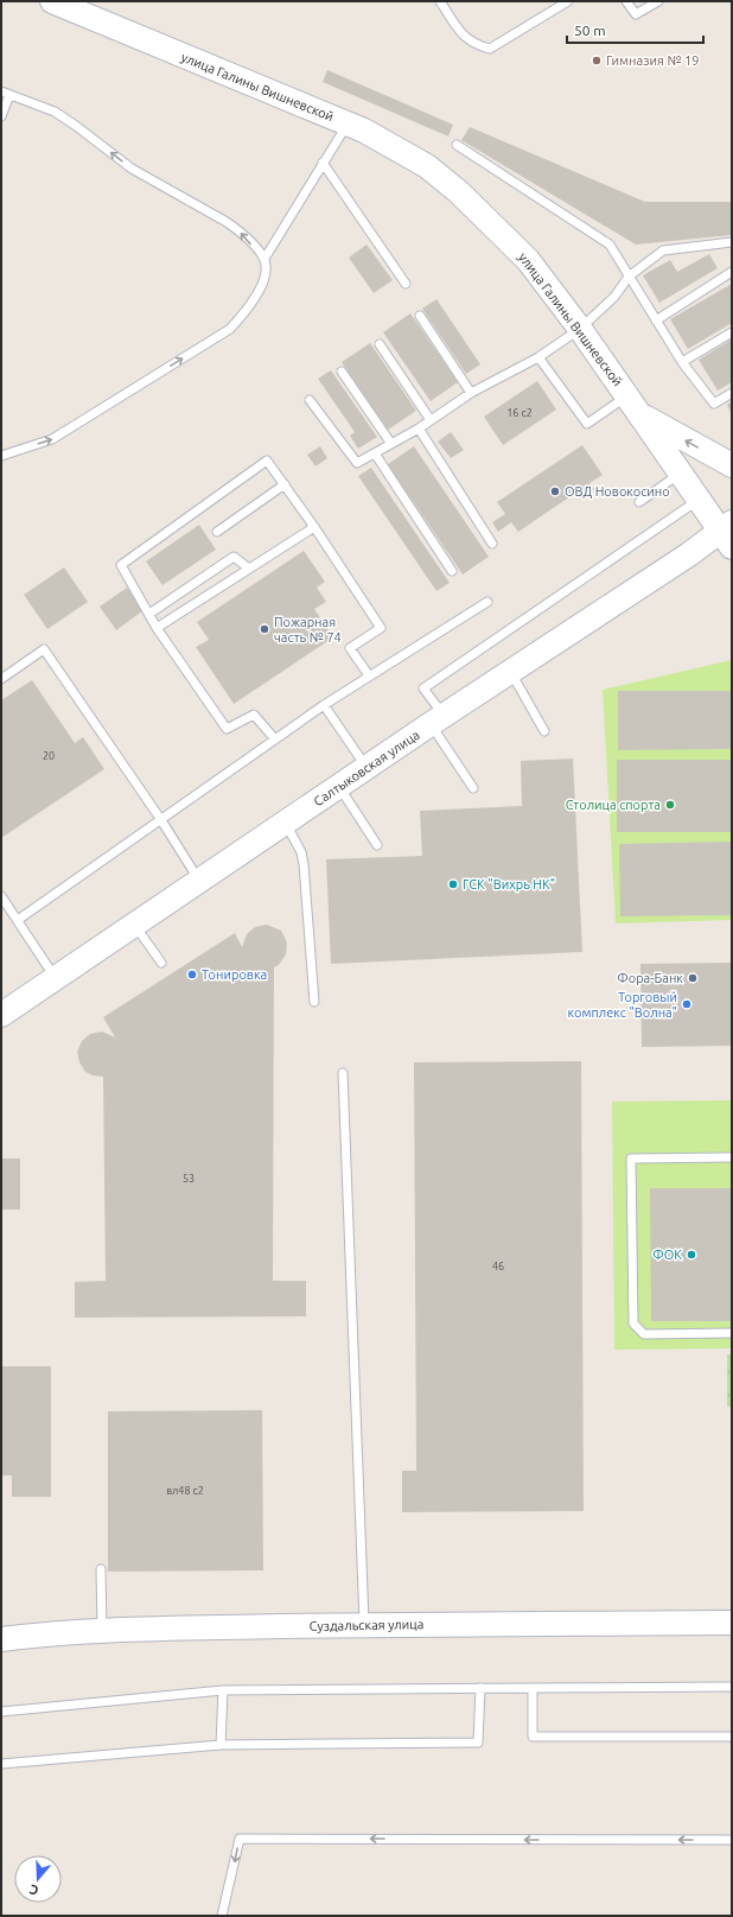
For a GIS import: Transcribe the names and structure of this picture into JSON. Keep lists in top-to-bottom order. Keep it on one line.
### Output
{"streets":{"street":["улица Галины Вишневской","Салтыковская улица","Суздальская улица"]},"crossings":[["улица Галины Вишневской","Салтыковская улица"]],"places":["Гимназия № 19","ОВД Новокосино","Пожарная часть № 74","Столица спорта","ГСК \"Вихрь НК\"","Тонировка","Фора-Банк","Торговый комплекс \"Волна\"","ФОК"],"house_numbers":["16 с2","20","53","46","вл48 с2"],"scale_bar":"50 m","north":"bottom"}
